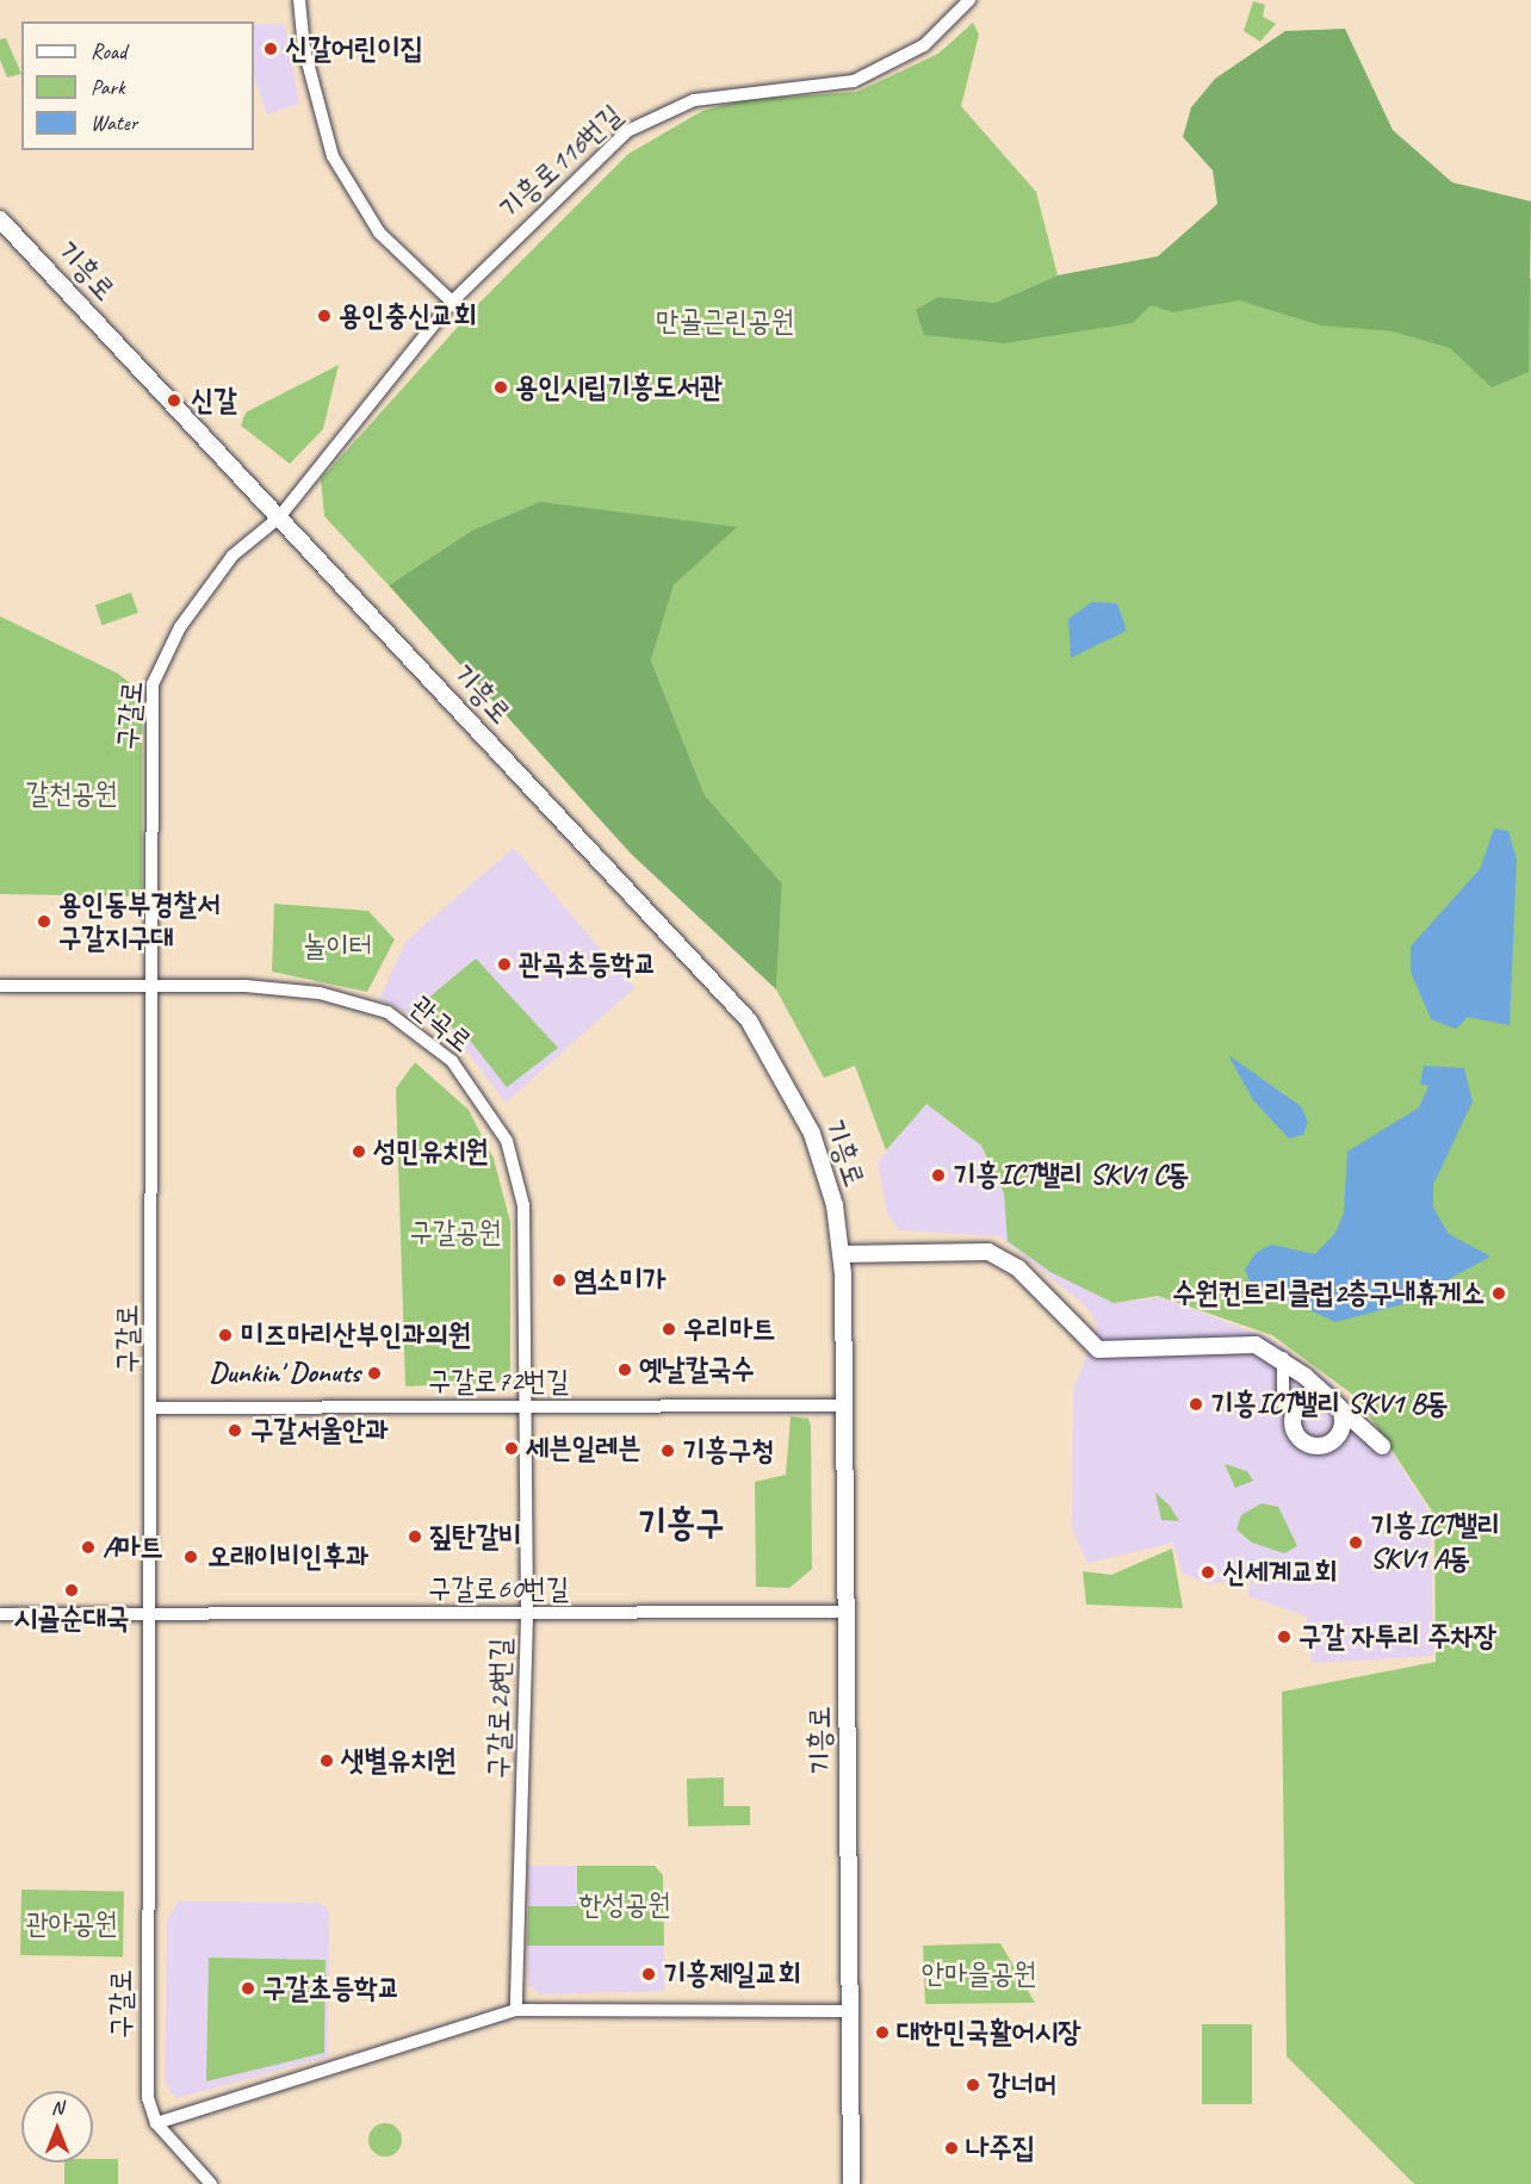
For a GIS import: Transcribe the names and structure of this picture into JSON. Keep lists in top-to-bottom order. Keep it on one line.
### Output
{"streets":{"main road":["기흥로"],"street":["기흥로116번길","구갈로","관곡로","구갈로72번길","구갈로60번길","구갈로28번길"]},"crossings":[["기흥로116번길","기흥로"],["기흥로116번길","구갈로"],["기흥로","구갈로"],["기흥로","구갈로72번길"],["기흥로","구갈로60번길"],["구갈로","관곡로"],["구갈로","구갈로72번길"],["구갈로","구갈로60번길"],["관곡로","구갈로72번길"],["관곡로","구갈로28번길"],["구갈로72번길","구갈로28번길"],["구갈로60번길","구갈로28번길"]],"districts":["기흥구"],"parks":["만골근린공원","갈천공원","놀이터","구갈공원","한성공원","관아공원","안마을공원"],"places":["신갈어린이집","용인충신교회","용인시립기흥도서관","신갈","용인동부경찰서 구갈지구대","관곡초등학교","성민유치원","기흥ICT밸리 SKV1 C동","염소미가","수원컨트리클럽2층구내휴게소","우리마트","미즈마리산부인과의원","옛날칼국수","Dunkin' Donuts","기흥ICT밸리 SKV1 B동","구갈서울안과","세븐일레븐","기흥구청","짚탄갈비","기흥ICT밸리 SKV1 A동","A마트","오래이비인후과","신세계교회","시골순대국","구갈 자투리 주차장","샛별유치원","기흥제일교회","구갈초등학교","대한민국활어시장","강너머","나주집"],"legend":["Road","Park","Water"],"north":"top"}
